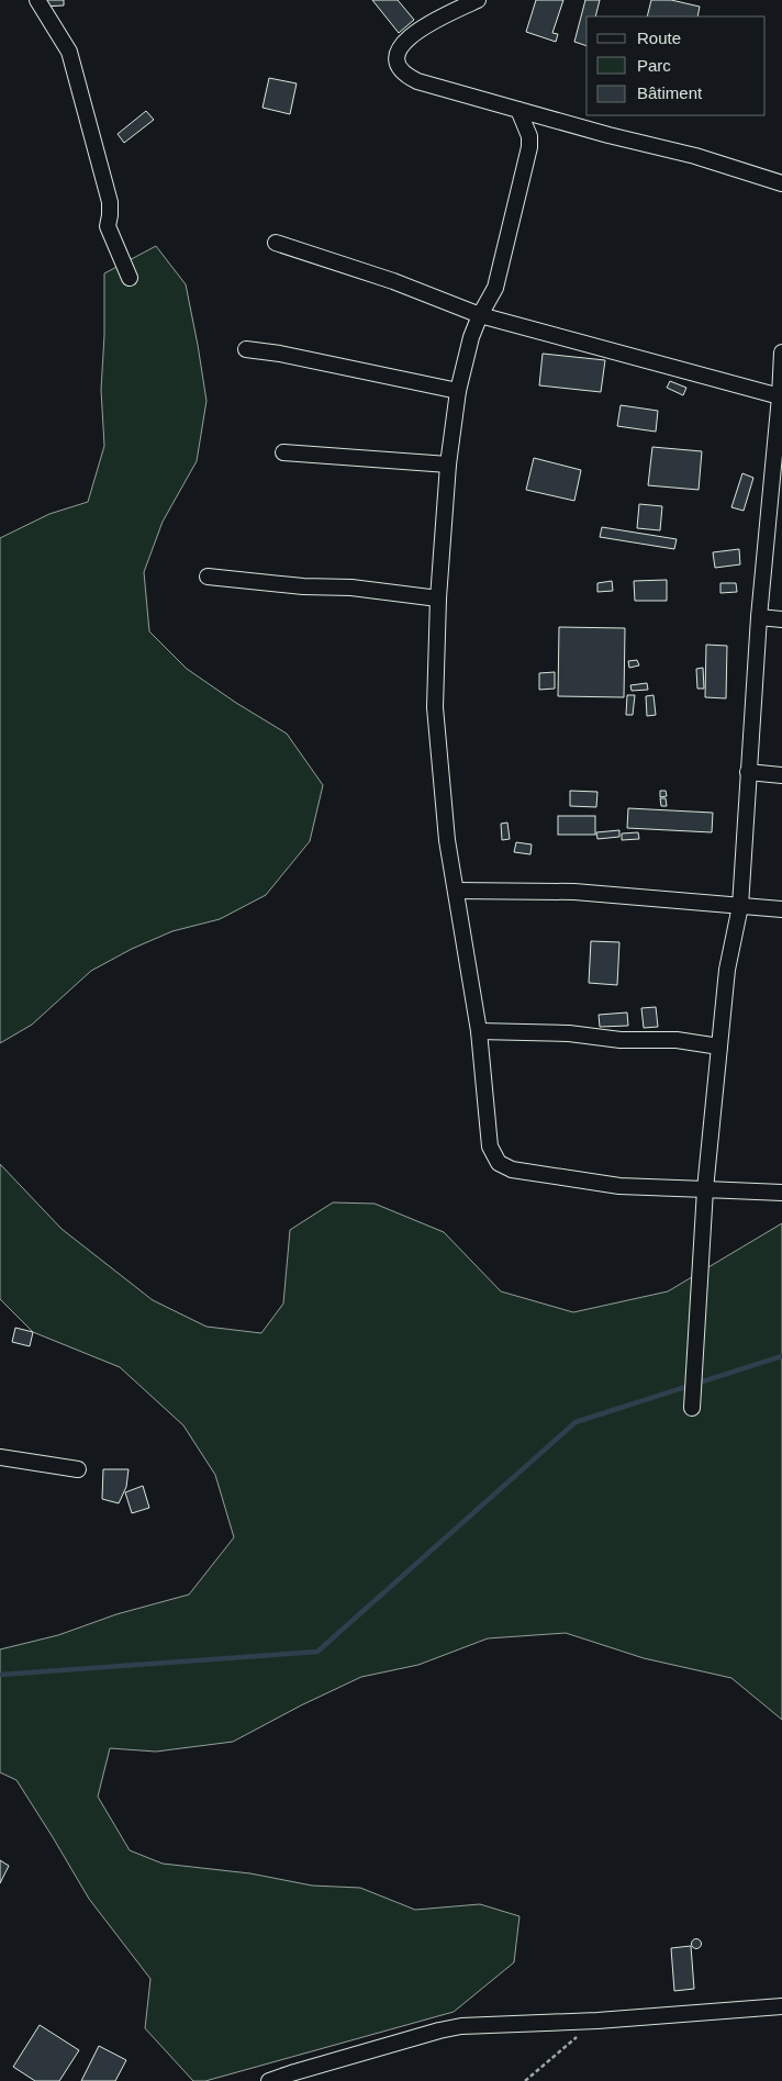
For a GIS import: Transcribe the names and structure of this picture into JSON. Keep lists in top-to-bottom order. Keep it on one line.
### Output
{"legend":["Route","Parc","Bâtiment"]}
